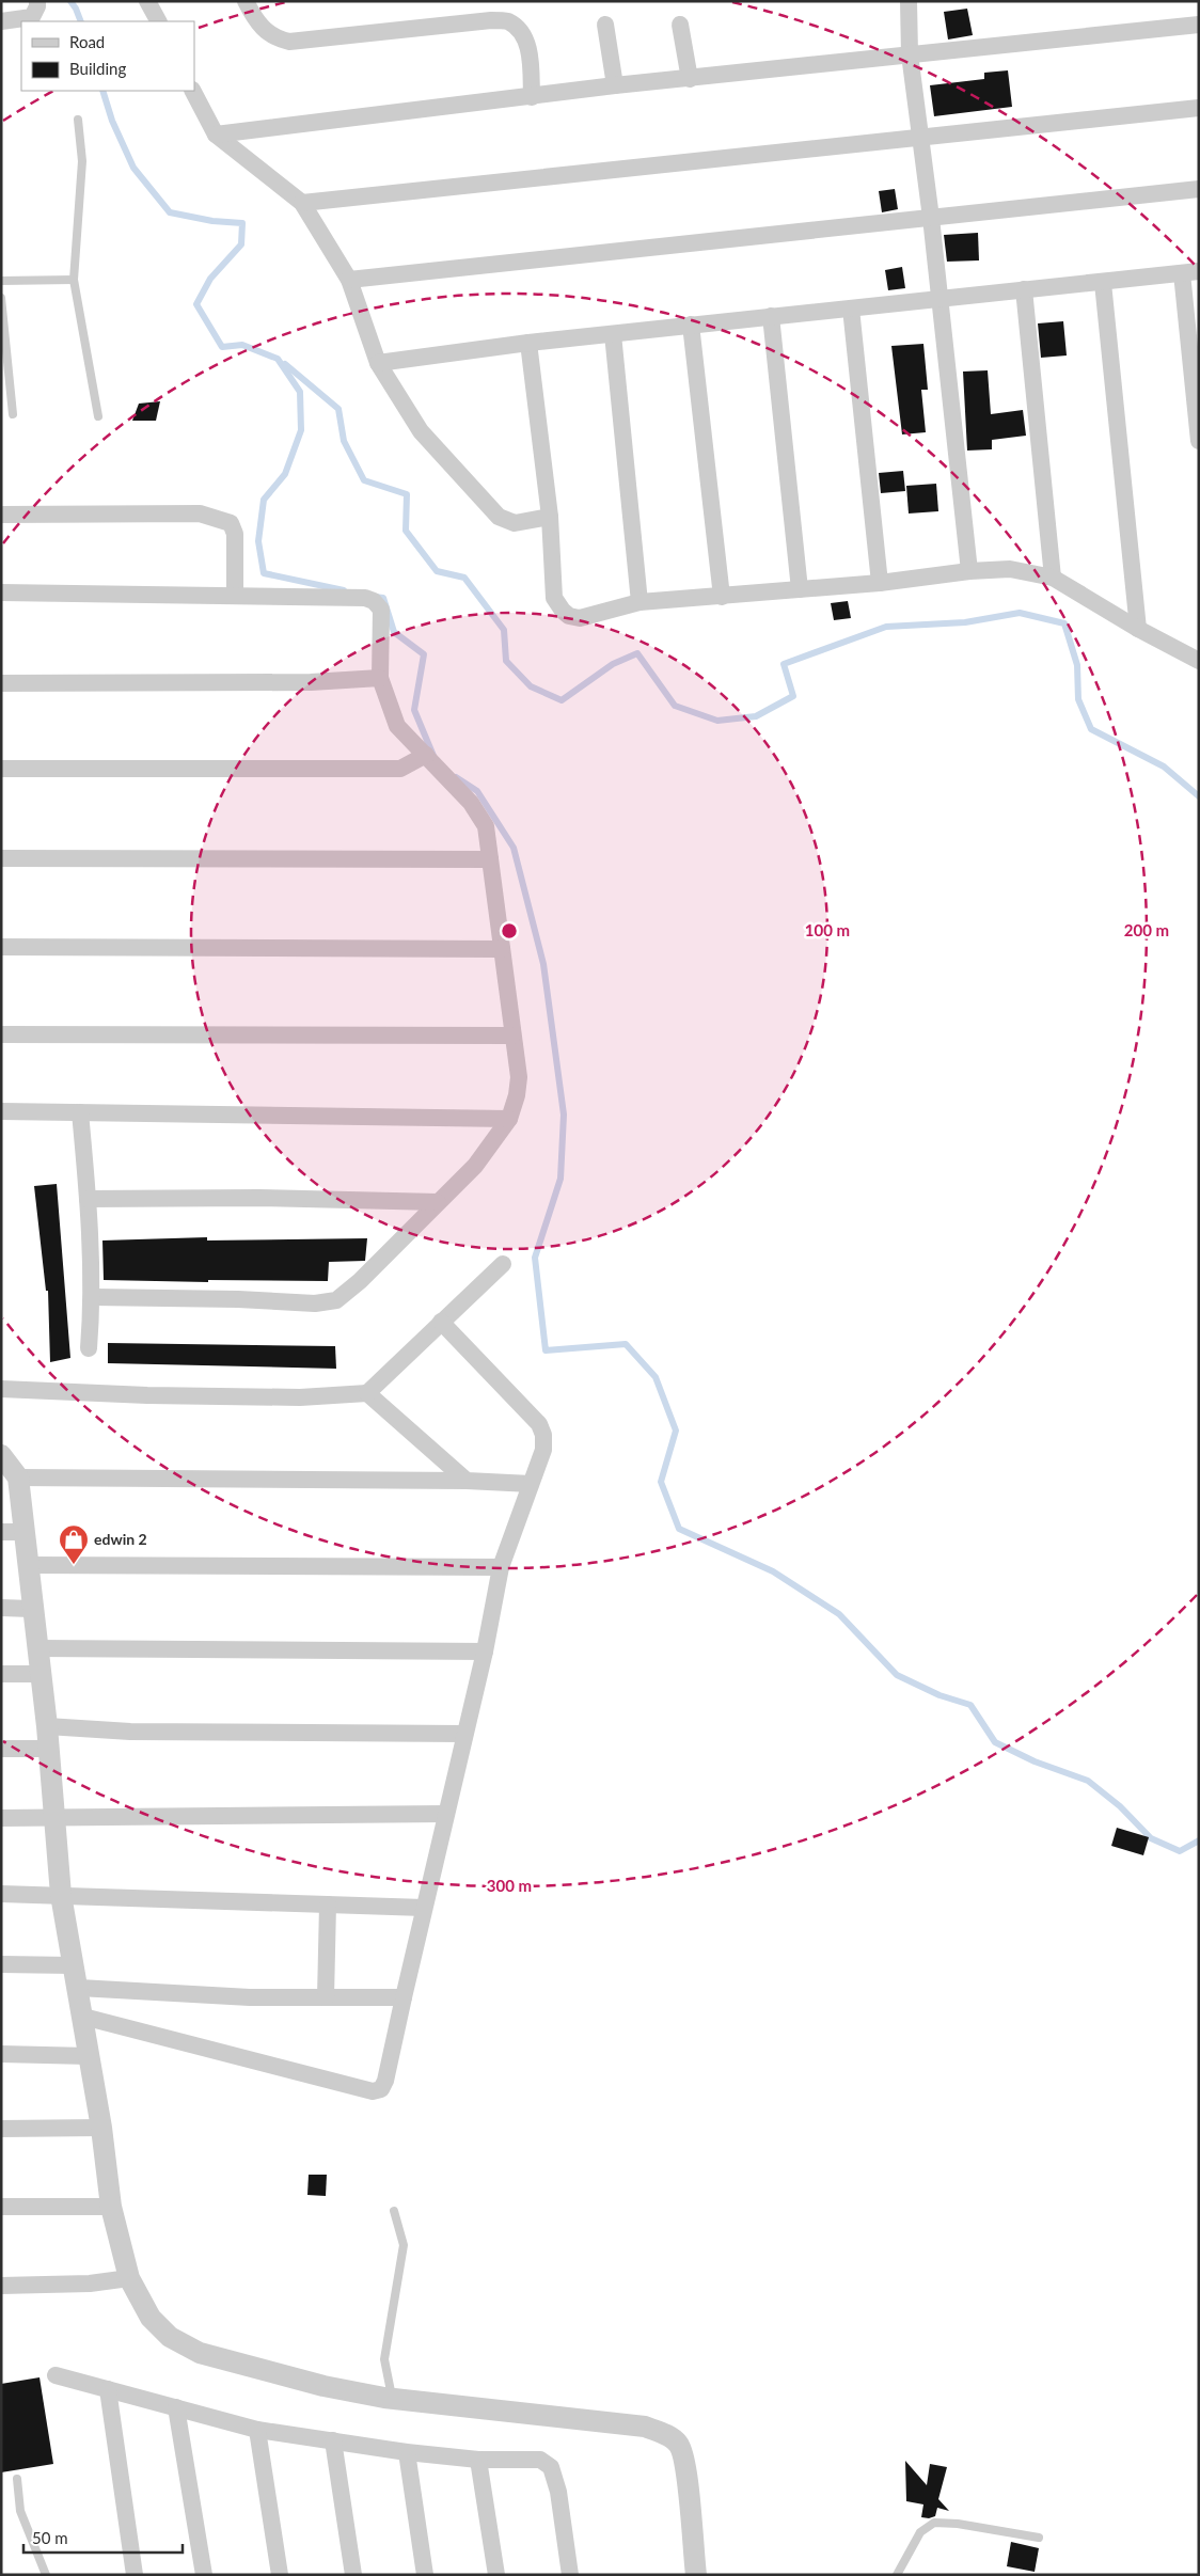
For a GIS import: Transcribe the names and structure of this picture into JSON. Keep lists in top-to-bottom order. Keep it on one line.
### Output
{"places":{"shop":["edwin 2"]},"legend":["Road","Building"],"scale_bar":"50 m","rings":["100 m","200 m","300 m"]}
